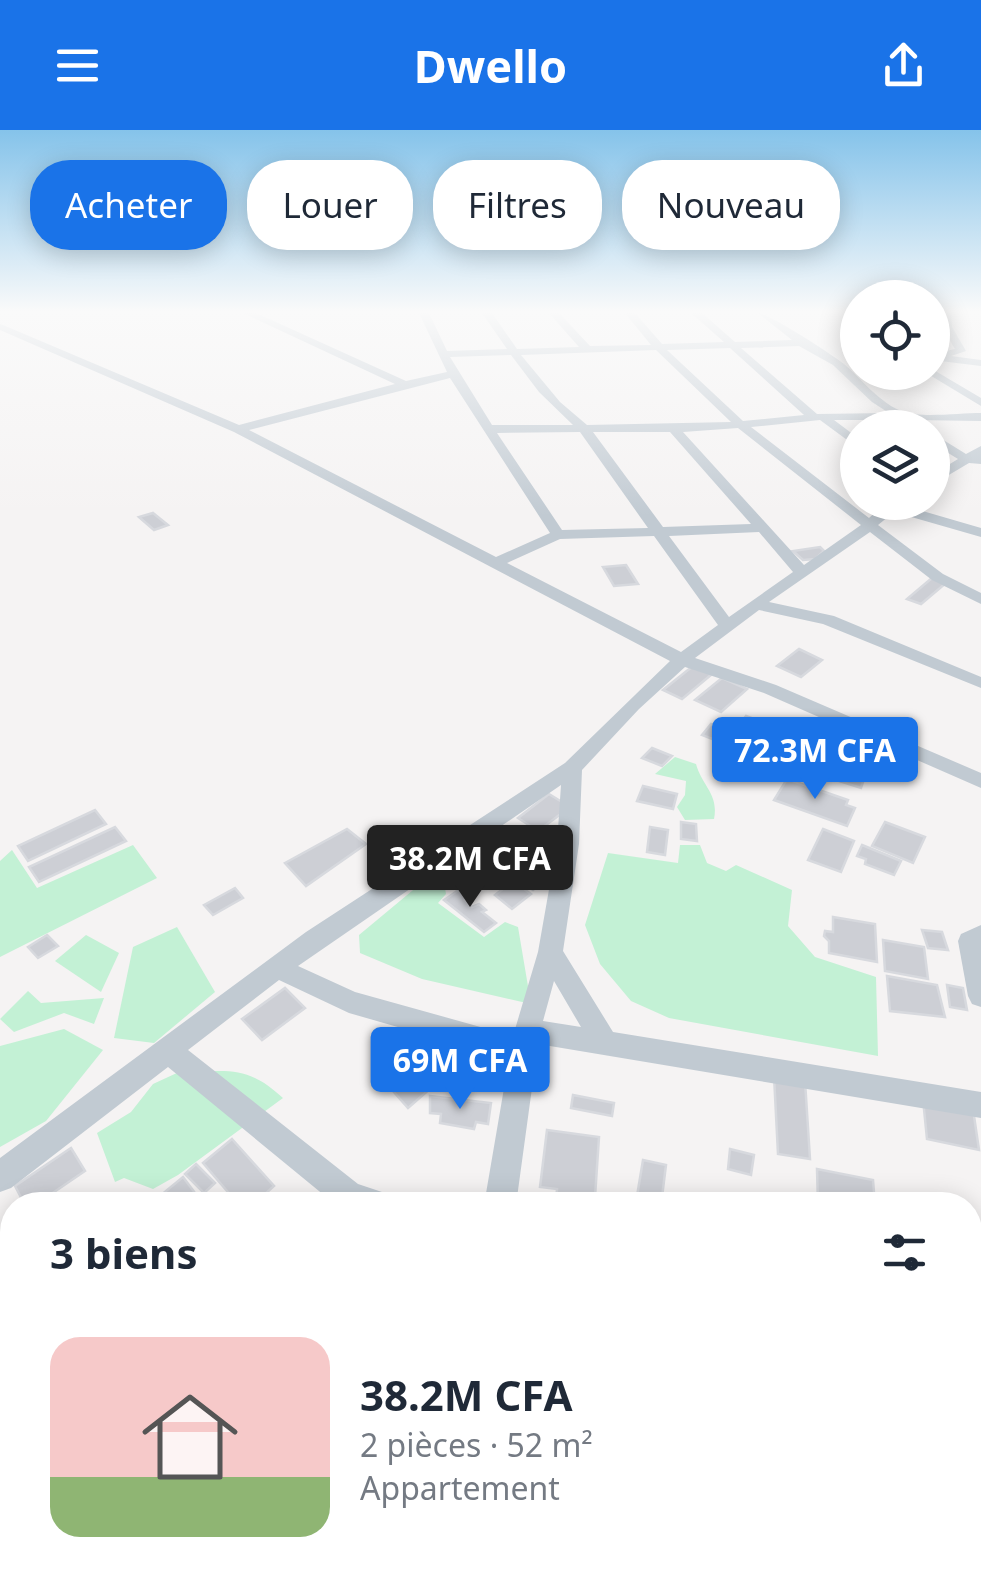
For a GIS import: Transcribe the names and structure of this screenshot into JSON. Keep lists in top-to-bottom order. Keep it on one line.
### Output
{"page":{"header":"Dwello","chip":["Acheter","Louer","Filtres","Nouveau"],"price":["72.3M CFA","38.2M CFA","69M CFA"],"heading":"3 biens","list":[{"name":"38.2M CFA","note":"2 pièces · 52 m² · Appartement"}]}}
